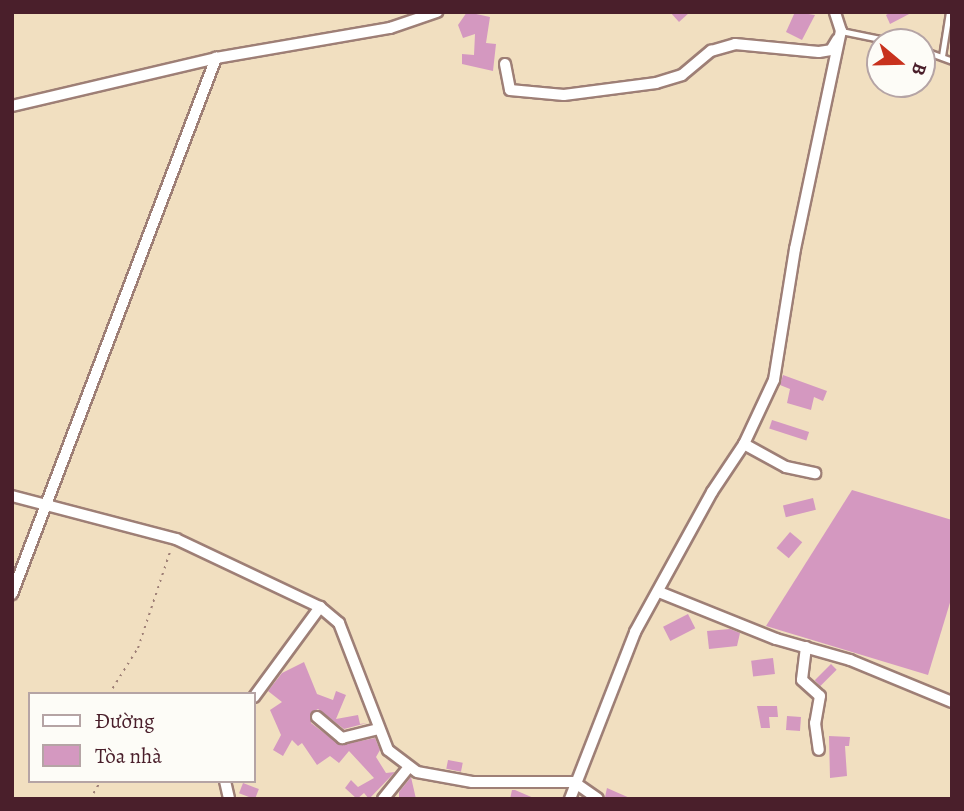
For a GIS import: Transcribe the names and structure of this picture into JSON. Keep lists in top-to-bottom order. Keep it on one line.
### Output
{"legend":["Đường","Tòa nhà"],"north":"right"}
